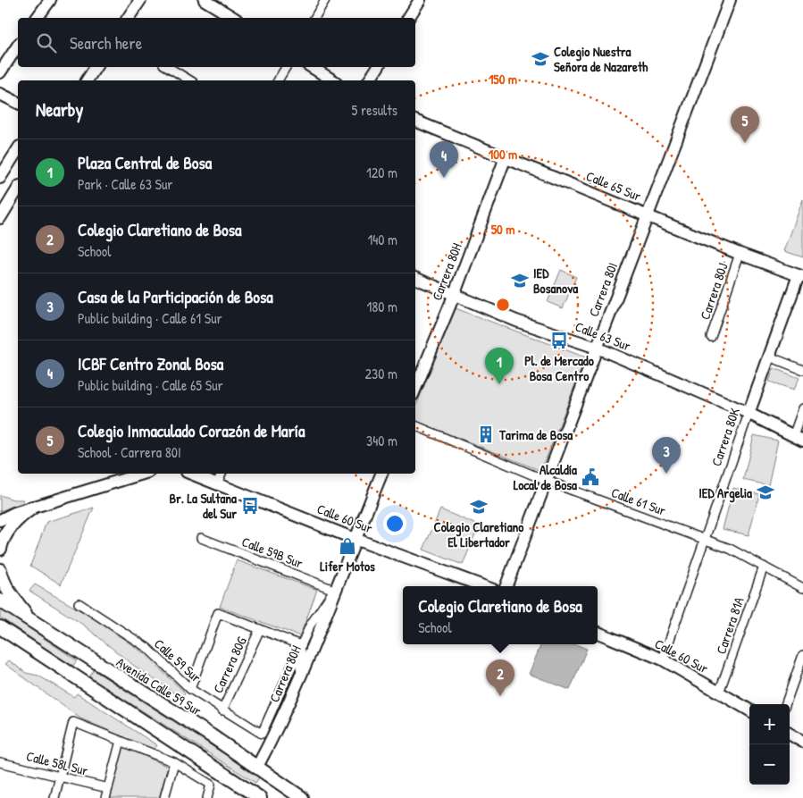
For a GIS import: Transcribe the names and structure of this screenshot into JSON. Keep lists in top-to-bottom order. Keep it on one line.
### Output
{"streets":{"main road":["Avenida Calle 59 Sur"],"street":["Calle 65 Sur","Carrera 80H","Carrera 80I","Carrera 80J","Calle 63 Sur","Carrera 80K","Calle 61 Sur","Calle 60 Sur","Calle 59B Sur","Carrera 81A","Calle 59 Sur","Carrera 80G","Calle 58L Sur"]},"crossings":[["Calle 65 Sur","Carrera 80H"],["Calle 65 Sur","Carrera 80I"],["Calle 65 Sur","Carrera 80J"],["Calle 65 Sur","Carrera 80K"],["Carrera 80H","Calle 63 Sur"],["Carrera 80H","Calle 60 Sur"],["Carrera 80H","Calle 59B Sur"],["Carrera 80H","Calle 59 Sur"],["Carrera 80H","Avenida Calle 59 Sur"],["Carrera 80I","Calle 63 Sur"],["Carrera 80I","Calle 61 Sur"],["Calle 63 Sur","Carrera 80K"],["Carrera 80K","Calle 61 Sur"],["Carrera 80K","Calle 60 Sur"],["Calle 61 Sur","Carrera 81A"],["Calle 60 Sur","Carrera 81A"],["Calle 59 Sur","Carrera 80G"]],"places":{"school or university":["Colegio Nuestra Señora de Nazareth","IED Bosanova","IED Argelia","Colegio Claretiano El Libertador"],"bus stop":["Pl. de Mercado Bosa Centro","Br. La Sultana del Sur"],"building":["Tarima de Bosa"],"public building":["Alcaldía Local de Bosa"],"shop":["Lifer Motos"]},"page":{"search":"Search here","heading":["Nearby","5 results"],"pins":["5","4","1","3","2"],"list":[{"mark":"1","name":"Plaza Central de Bosa","note":"Park · Calle 63 Sur","value":"120 m"},{"mark":"2","name":"Colegio Claretiano de Bosa","note":"School","value":"140 m"},{"mark":"3","name":"Casa de la Participación de Bosa","note":"Public building · Calle 61 Sur","value":"180 m"},{"mark":"4","name":"ICBF Centro Zonal Bosa","note":"Public building · Calle 65 Sur","value":"230 m"},{"mark":"5","name":"Colegio Inmaculado Corazón de María","note":"School · Carrera 80I","value":"340 m"}],"popup":["Colegio Claretiano de Bosa","School"],"map_buttons":["+","−"]},"rings":["150 m","100 m","50 m"]}
